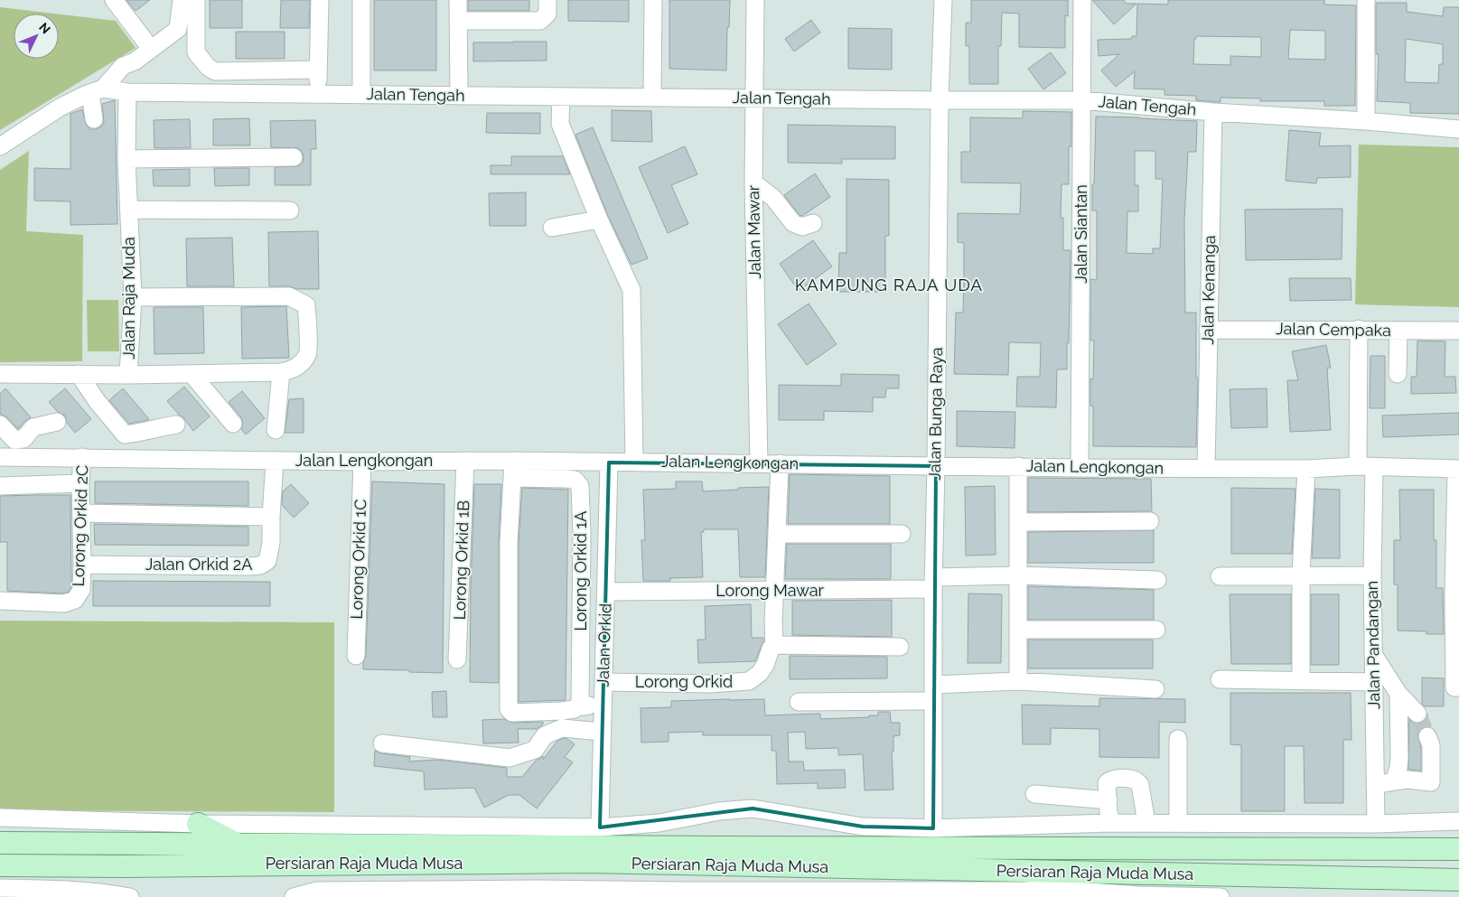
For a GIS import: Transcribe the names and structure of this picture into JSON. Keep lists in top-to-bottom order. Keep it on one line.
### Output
{"streets":{"main road":["Persiaran Raja Muda Musa"],"street":["Jalan Tengah","Jalan Mawar","Jalan Siantan","Jalan Kenanga","Jalan Raja Muda","Jalan Cempaka","Jalan Bunga Raya","Jalan Lengkongan","Lorong Orkid 2C","Lorong Orkid 1C","Lorong Orkid 1B","Jalan Orkid 2A","Lorong Orkid 1A","Lorong Mawar","Jalan Orkid","Jalan Pandangan","Lorong Orkid"]},"crossings":[["Jalan Tengah","Jalan Mawar"],["Jalan Tengah","Jalan Siantan"],["Jalan Tengah","Jalan Kenanga"],["Jalan Tengah","Jalan Raja Muda"],["Jalan Tengah","Jalan Bunga Raya"],["Jalan Mawar","Jalan Lengkongan"],["Jalan Siantan","Jalan Lengkongan"],["Jalan Kenanga","Jalan Cempaka"],["Jalan Kenanga","Jalan Lengkongan"],["Jalan Cempaka","Jalan Pandangan"],["Jalan Bunga Raya","Jalan Lengkongan"],["Jalan Bunga Raya","Lorong Mawar"],["Jalan Lengkongan","Lorong Orkid 2C"],["Jalan Lengkongan","Lorong Orkid 1C"],["Jalan Lengkongan","Lorong Orkid 1B"],["Jalan Lengkongan","Jalan Orkid 2A"],["Jalan Lengkongan","Jalan Orkid"],["Jalan Lengkongan","Jalan Pandangan"],["Lorong Orkid 2C","Jalan Orkid 2A"],["Lorong Mawar","Jalan Orkid"],["Jalan Orkid","Lorong Orkid"]],"districts":["KAMPUNG RAJA UDA"],"north":"top right"}
